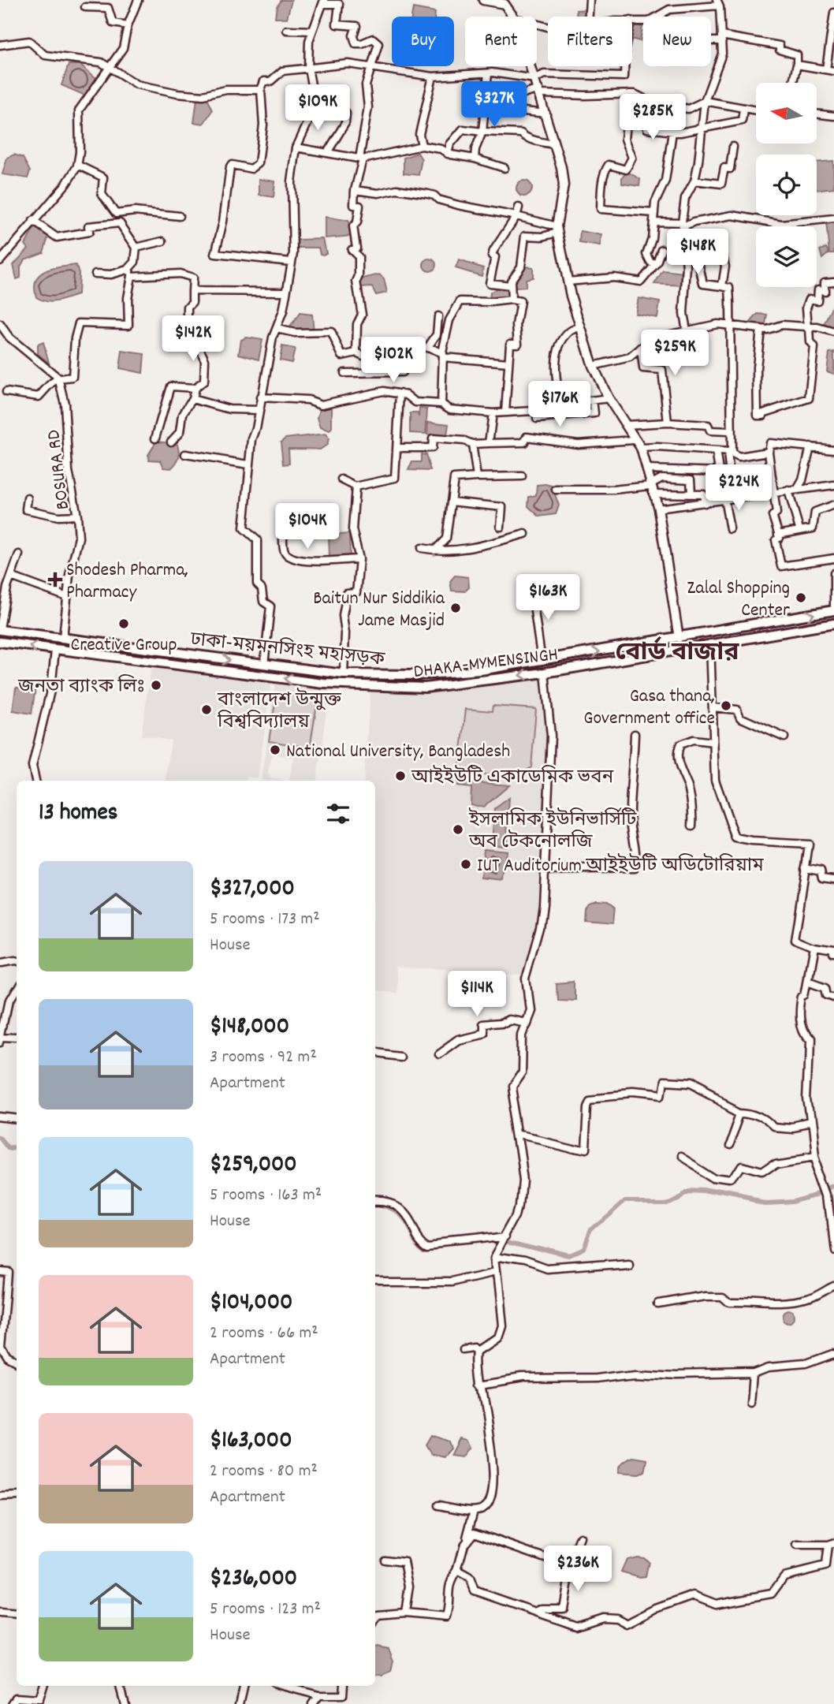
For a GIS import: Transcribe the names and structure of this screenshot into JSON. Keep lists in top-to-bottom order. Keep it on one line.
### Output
{"streets":{"highway":["ঢাকা-ময়মনসিংহ মহাসড়ক","DHAKA-MYMENSINGH"],"street":["BOSURA RD"]},"crossings":[["BOSURA RD","ঢাকা-ময়মনসিংহ মহাসড়ক"]],"one_way":["ঢাকা-ময়মনসিংহ মহাসড়ক","DHAKA-MYMENSINGH"],"districts":["বোর্ড বাজার"],"places":{"health":["Shodesh Pharma, Pharmacy"],"other":["Zalal Shopping Center","Baitun Nur Siddikia Jame Masjid","Creative Group","জনতা ব্যাংক লিঃ","Gasa thana, Government office","বাংলাদেশ উন্মুক্ত বিশ্ববিদ্যালয়","National University, Bangladesh","আইইউটি একাডেমিক ভবন","ইসলামিক ইউনিভার্সিটি অব টেকনোলজি","IUT Auditorium আইইউটি অডিটোরিয়াম"]},"north":"left","page":{"chip":["Buy","Rent","Filters","New"],"price":["$327K","$109K","$285K","$148K","$142K","$259K","$102K","$176K","$224K","$104K","$163K","$114K","$236K"],"heading":"13 homes","list":[{"name":"$327,000","note":"5 rooms · 173 m² · House"},{"name":"$148,000","note":"3 rooms · 92 m² · Apartment"},{"name":"$259,000","note":"5 rooms · 163 m² · House"},{"name":"$104,000","note":"2 rooms · 66 m² · Apartment"},{"name":"$163,000","note":"2 rooms · 80 m² · Apartment"},{"name":"$236,000","note":"5 rooms · 123 m² · House"}]}}
